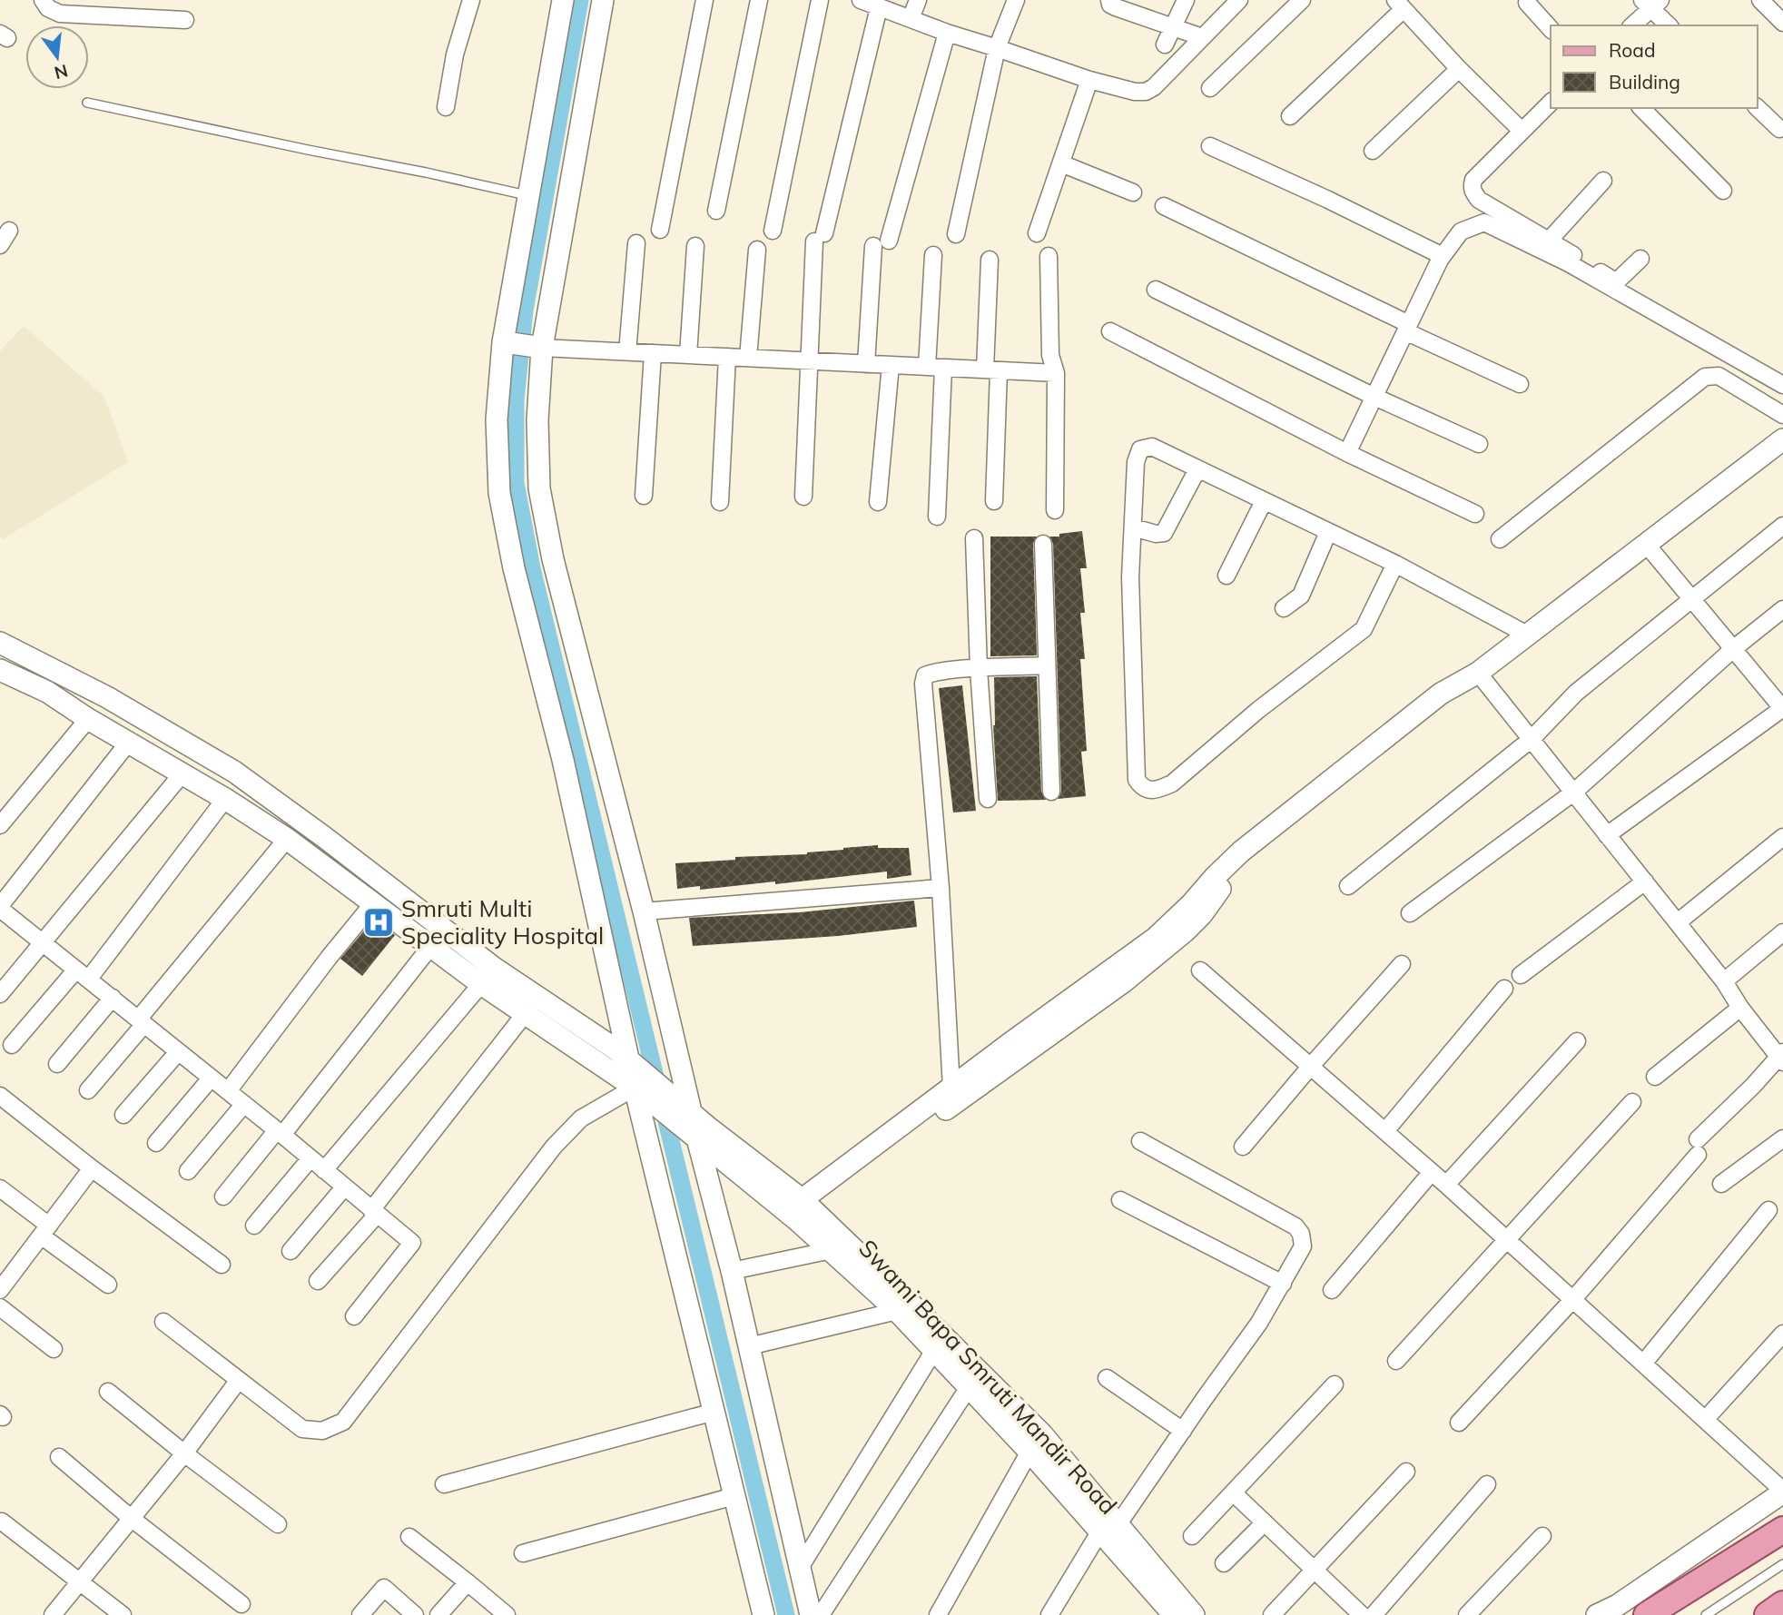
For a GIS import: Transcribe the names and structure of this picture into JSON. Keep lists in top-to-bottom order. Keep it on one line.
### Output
{"streets":{"street":["Swami Bapa Smruti Mandir Road"]},"places":{"hospital":["Smruti Multi Speciality Hospital"]},"legend":["Road","Building"],"north":"bottom"}
